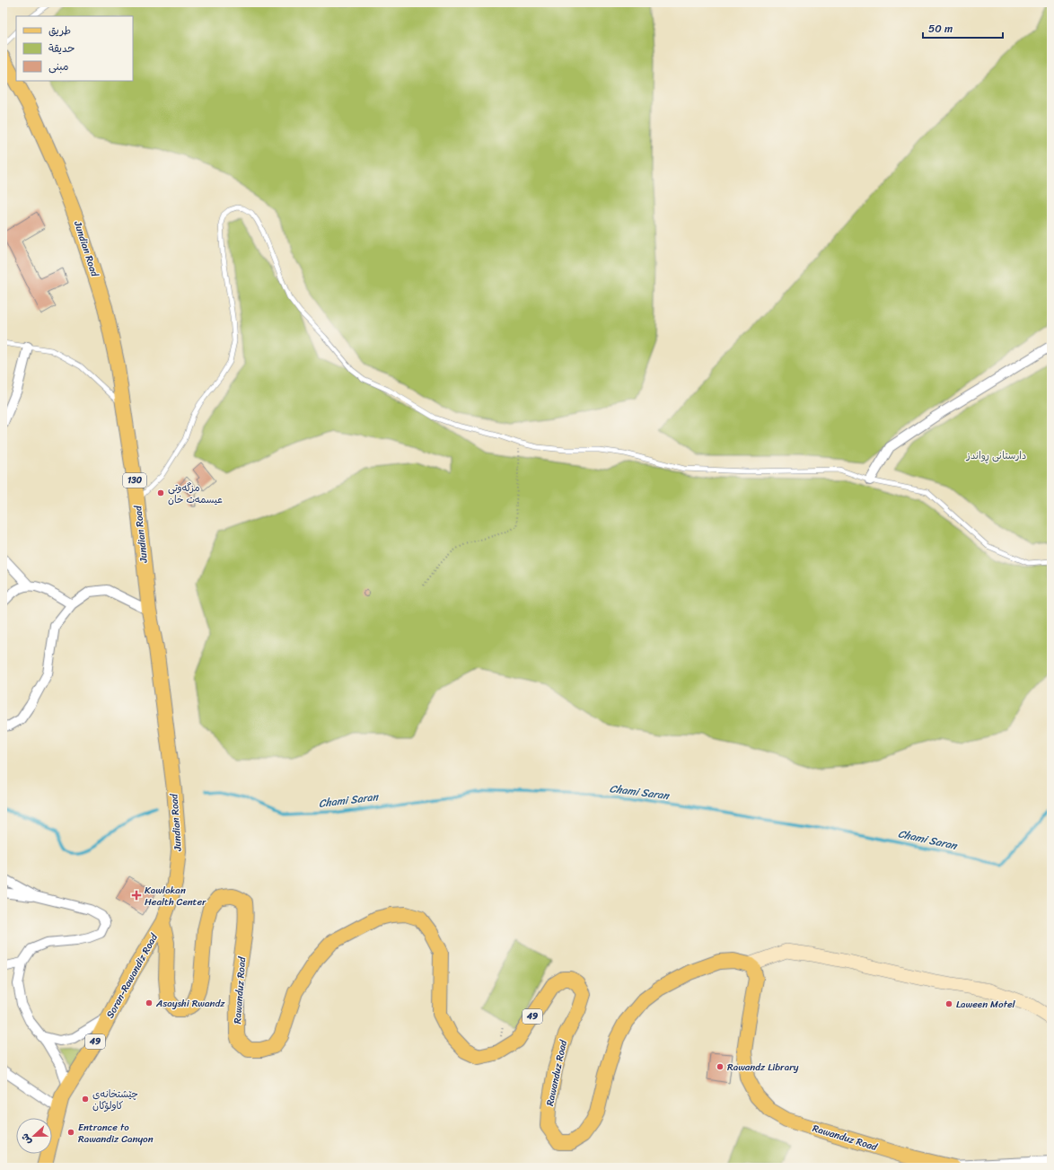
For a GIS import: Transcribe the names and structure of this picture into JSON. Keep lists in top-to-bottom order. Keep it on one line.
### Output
{"streets":{"main road":["Jundian Road","130","Soran-Rawandiz Road","Rawanduz Road","49"]},"crossings":[["Jundian Road","Soran-Rawandiz Road"],["Jundian Road","Rawanduz Road"],["Soran-Rawandiz Road","Rawanduz Road"]],"water":["Chami Saran"],"parks":["دارستانی ڕواندز"],"places":{"other":["مزگەوتی عیسمەت خان","Asayshi Rwandz","Laween Motel","Rawandz Library","چێشتخانه‌ی كاولۆكان","Entrance to Rawandiz Canyon"],"health":["Kawlokan Health Center"]},"legend":["طريق","حديقة","مبنى"],"scale_bar":"50 m","north":"left"}
